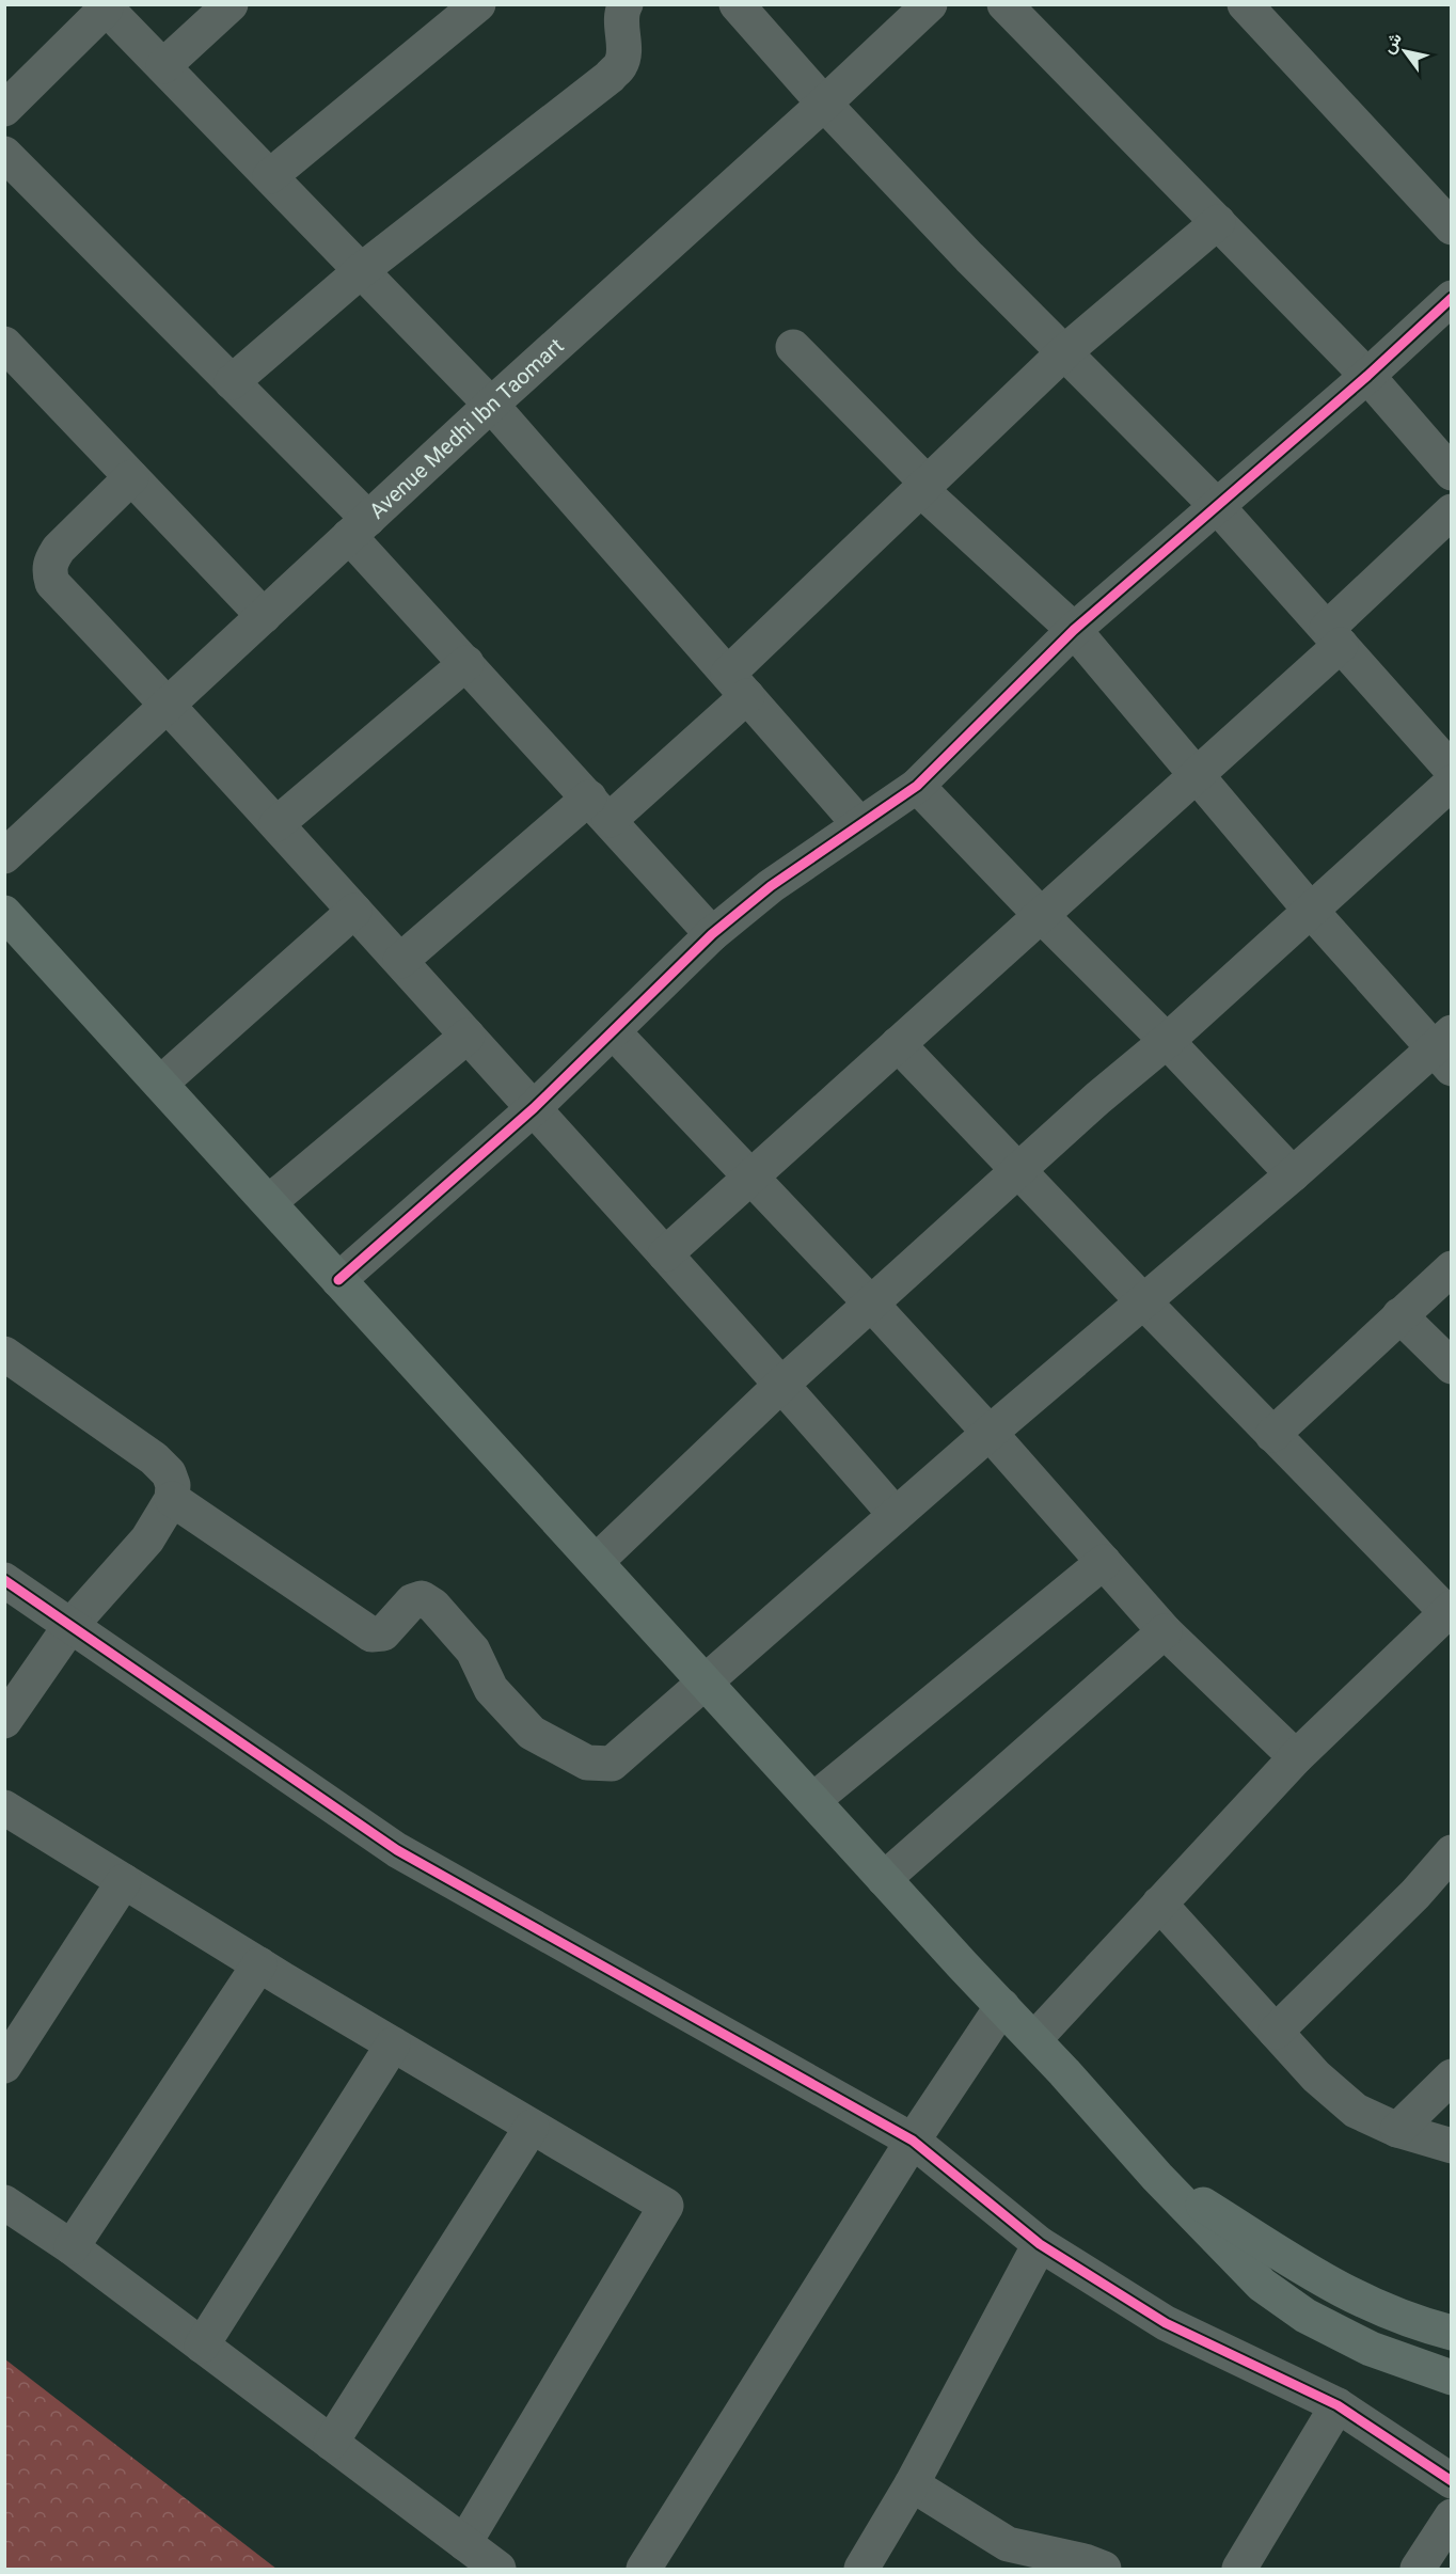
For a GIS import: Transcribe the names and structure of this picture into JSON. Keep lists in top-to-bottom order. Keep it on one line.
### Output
{"streets":{"street":["Avenue Medhi Ibn Taomart"]},"north":"top left"}
